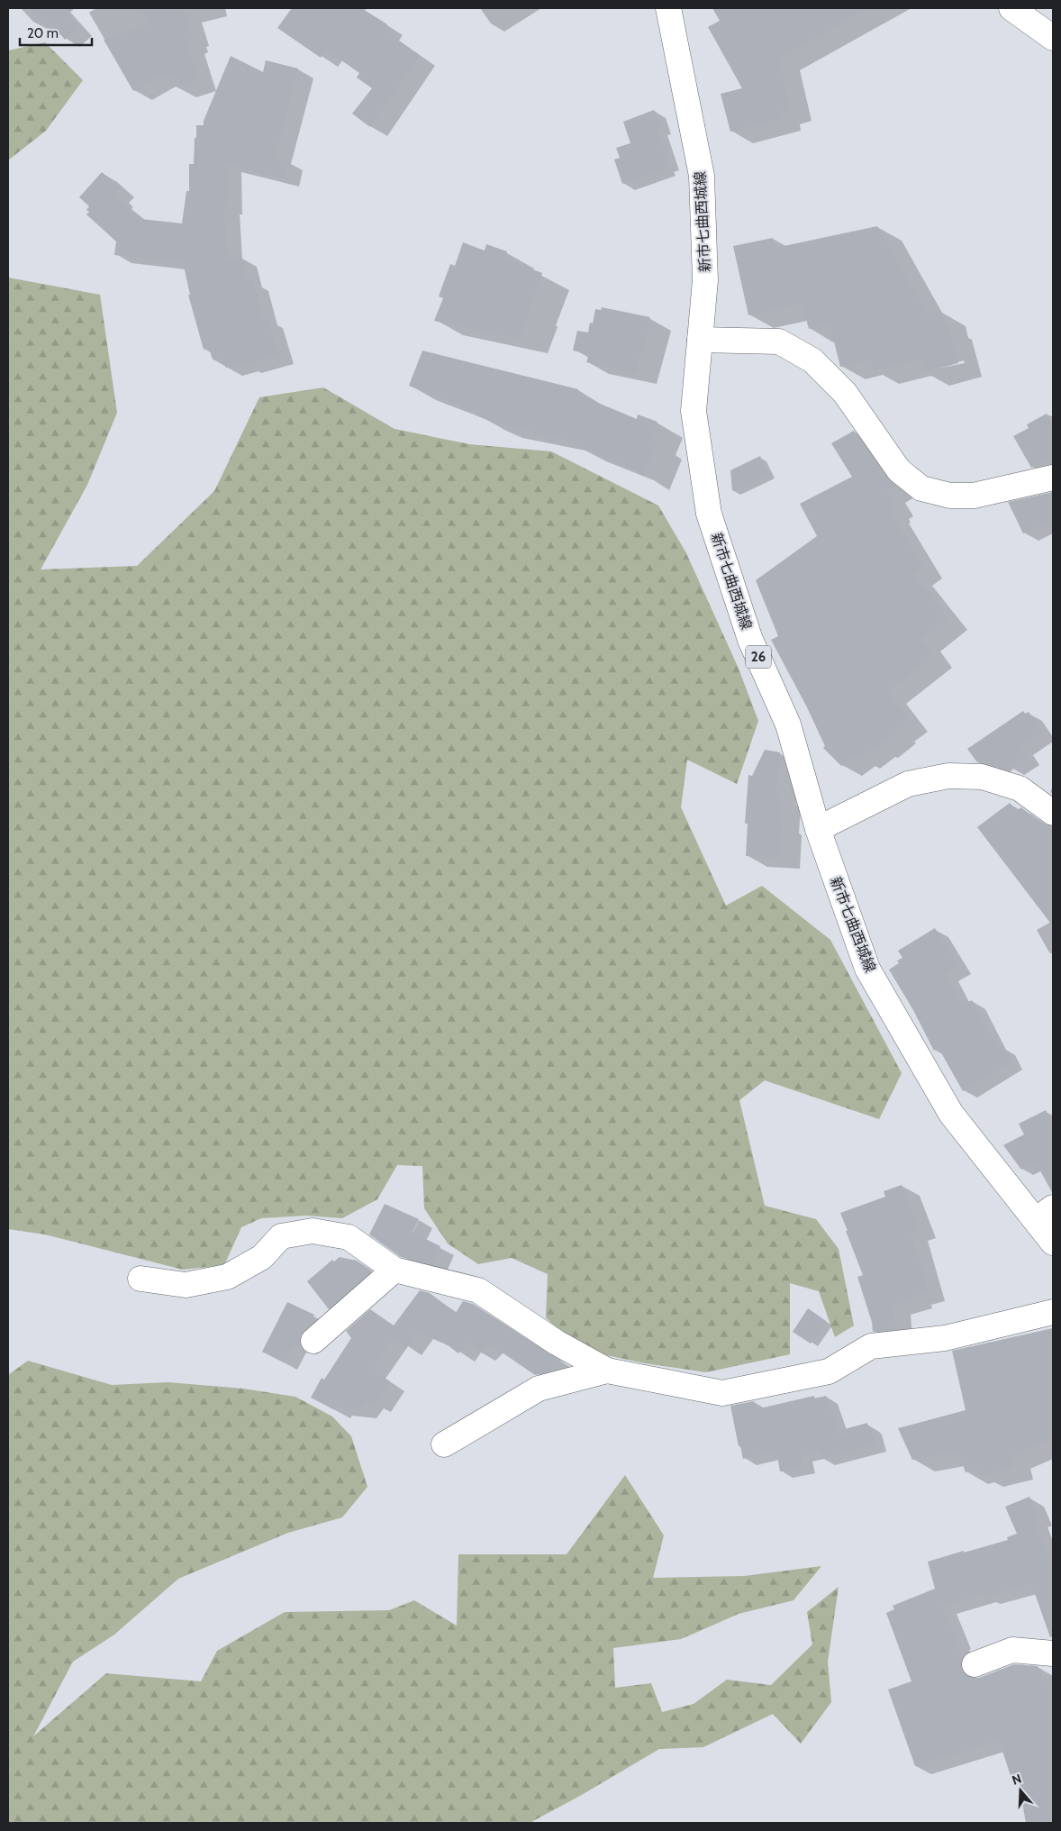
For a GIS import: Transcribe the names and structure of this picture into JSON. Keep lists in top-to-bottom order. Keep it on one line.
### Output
{"streets":{"street":["新市七曲西城線","26"]},"scale_bar":"20 m","north":"top"}
